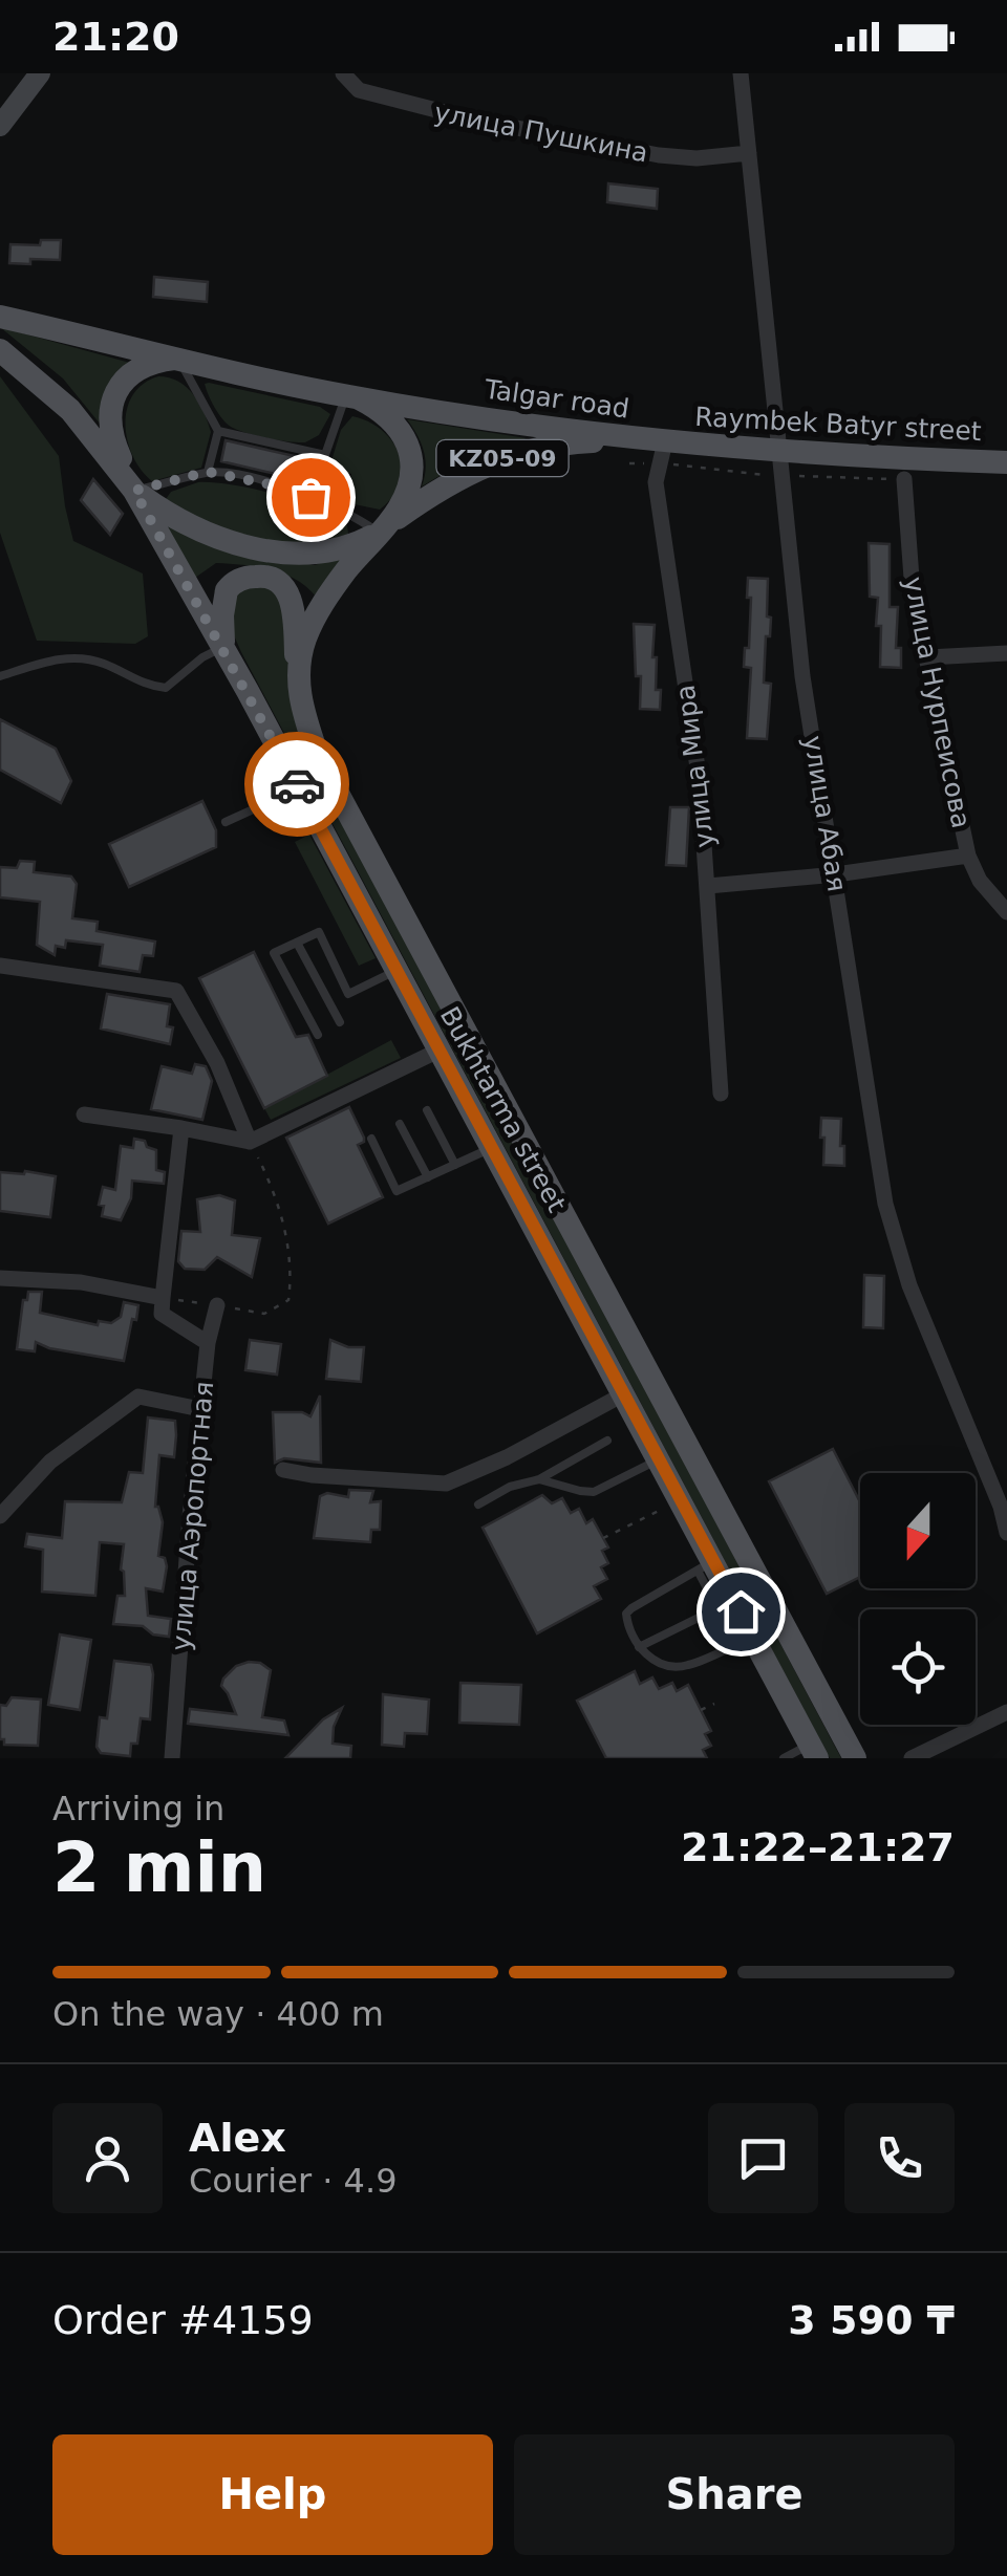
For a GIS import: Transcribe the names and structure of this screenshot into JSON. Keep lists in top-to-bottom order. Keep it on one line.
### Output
{"streets":{"main road":["Talgar road","Raymbek Batyr street","KZ05-09","Bukhtarma street"],"street":["улица Пушкина","улица Нурпеисова","улица Мира","улица Абая","улица Аэропортная"]},"crossings":[["улица Пушкина","улица Абая"],["Talgar road","Raymbek Batyr street"],["Talgar road","KZ05-09"],["Talgar road","улица Мира"],["Talgar road","Bukhtarma street"],["Raymbek Batyr street","улица Мира"],["Raymbek Batyr street","улица Абая"],["KZ05-09","Bukhtarma street"]],"north":"bottom","page":{"status":"21:20","heading":["2 min","Arriving in","21:22–21:27"],"panel":["Alex","Courier · 4.9","Order #4159","3 590 ₸"],"bar":"On the way · 400 m","buttons":["Help","Share"]}}
